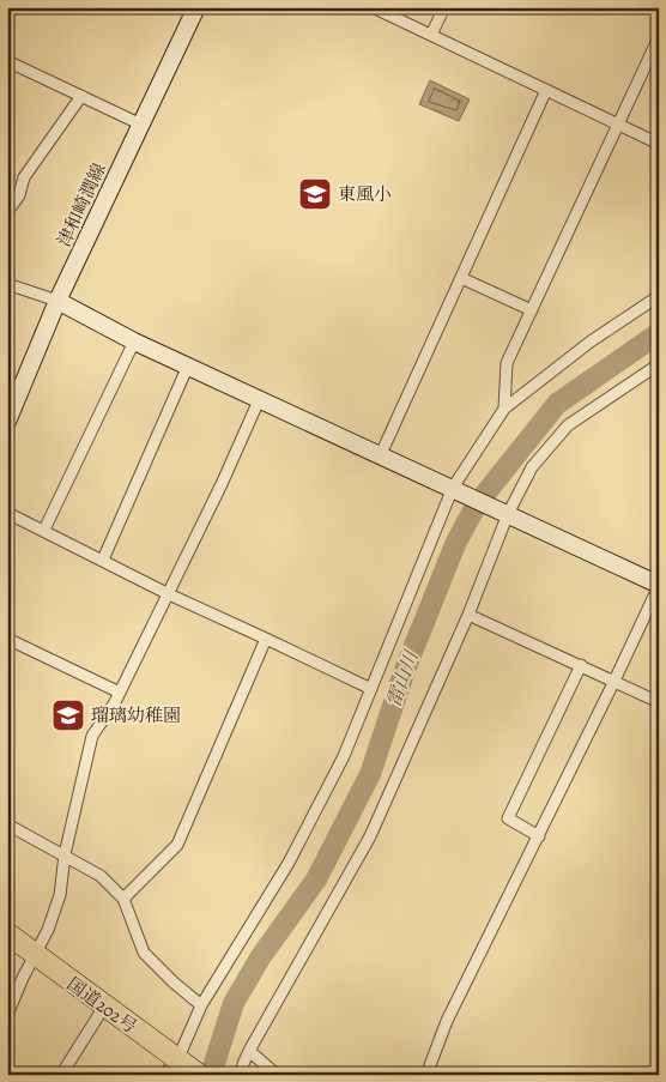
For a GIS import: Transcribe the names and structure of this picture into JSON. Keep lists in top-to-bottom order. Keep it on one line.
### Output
{"streets":{"highway":["国道202号"],"street":["津和崎潤線"]},"water":["雷山川"],"places":{"school or university":["東風小","瑠璃幼稚園"]}}
